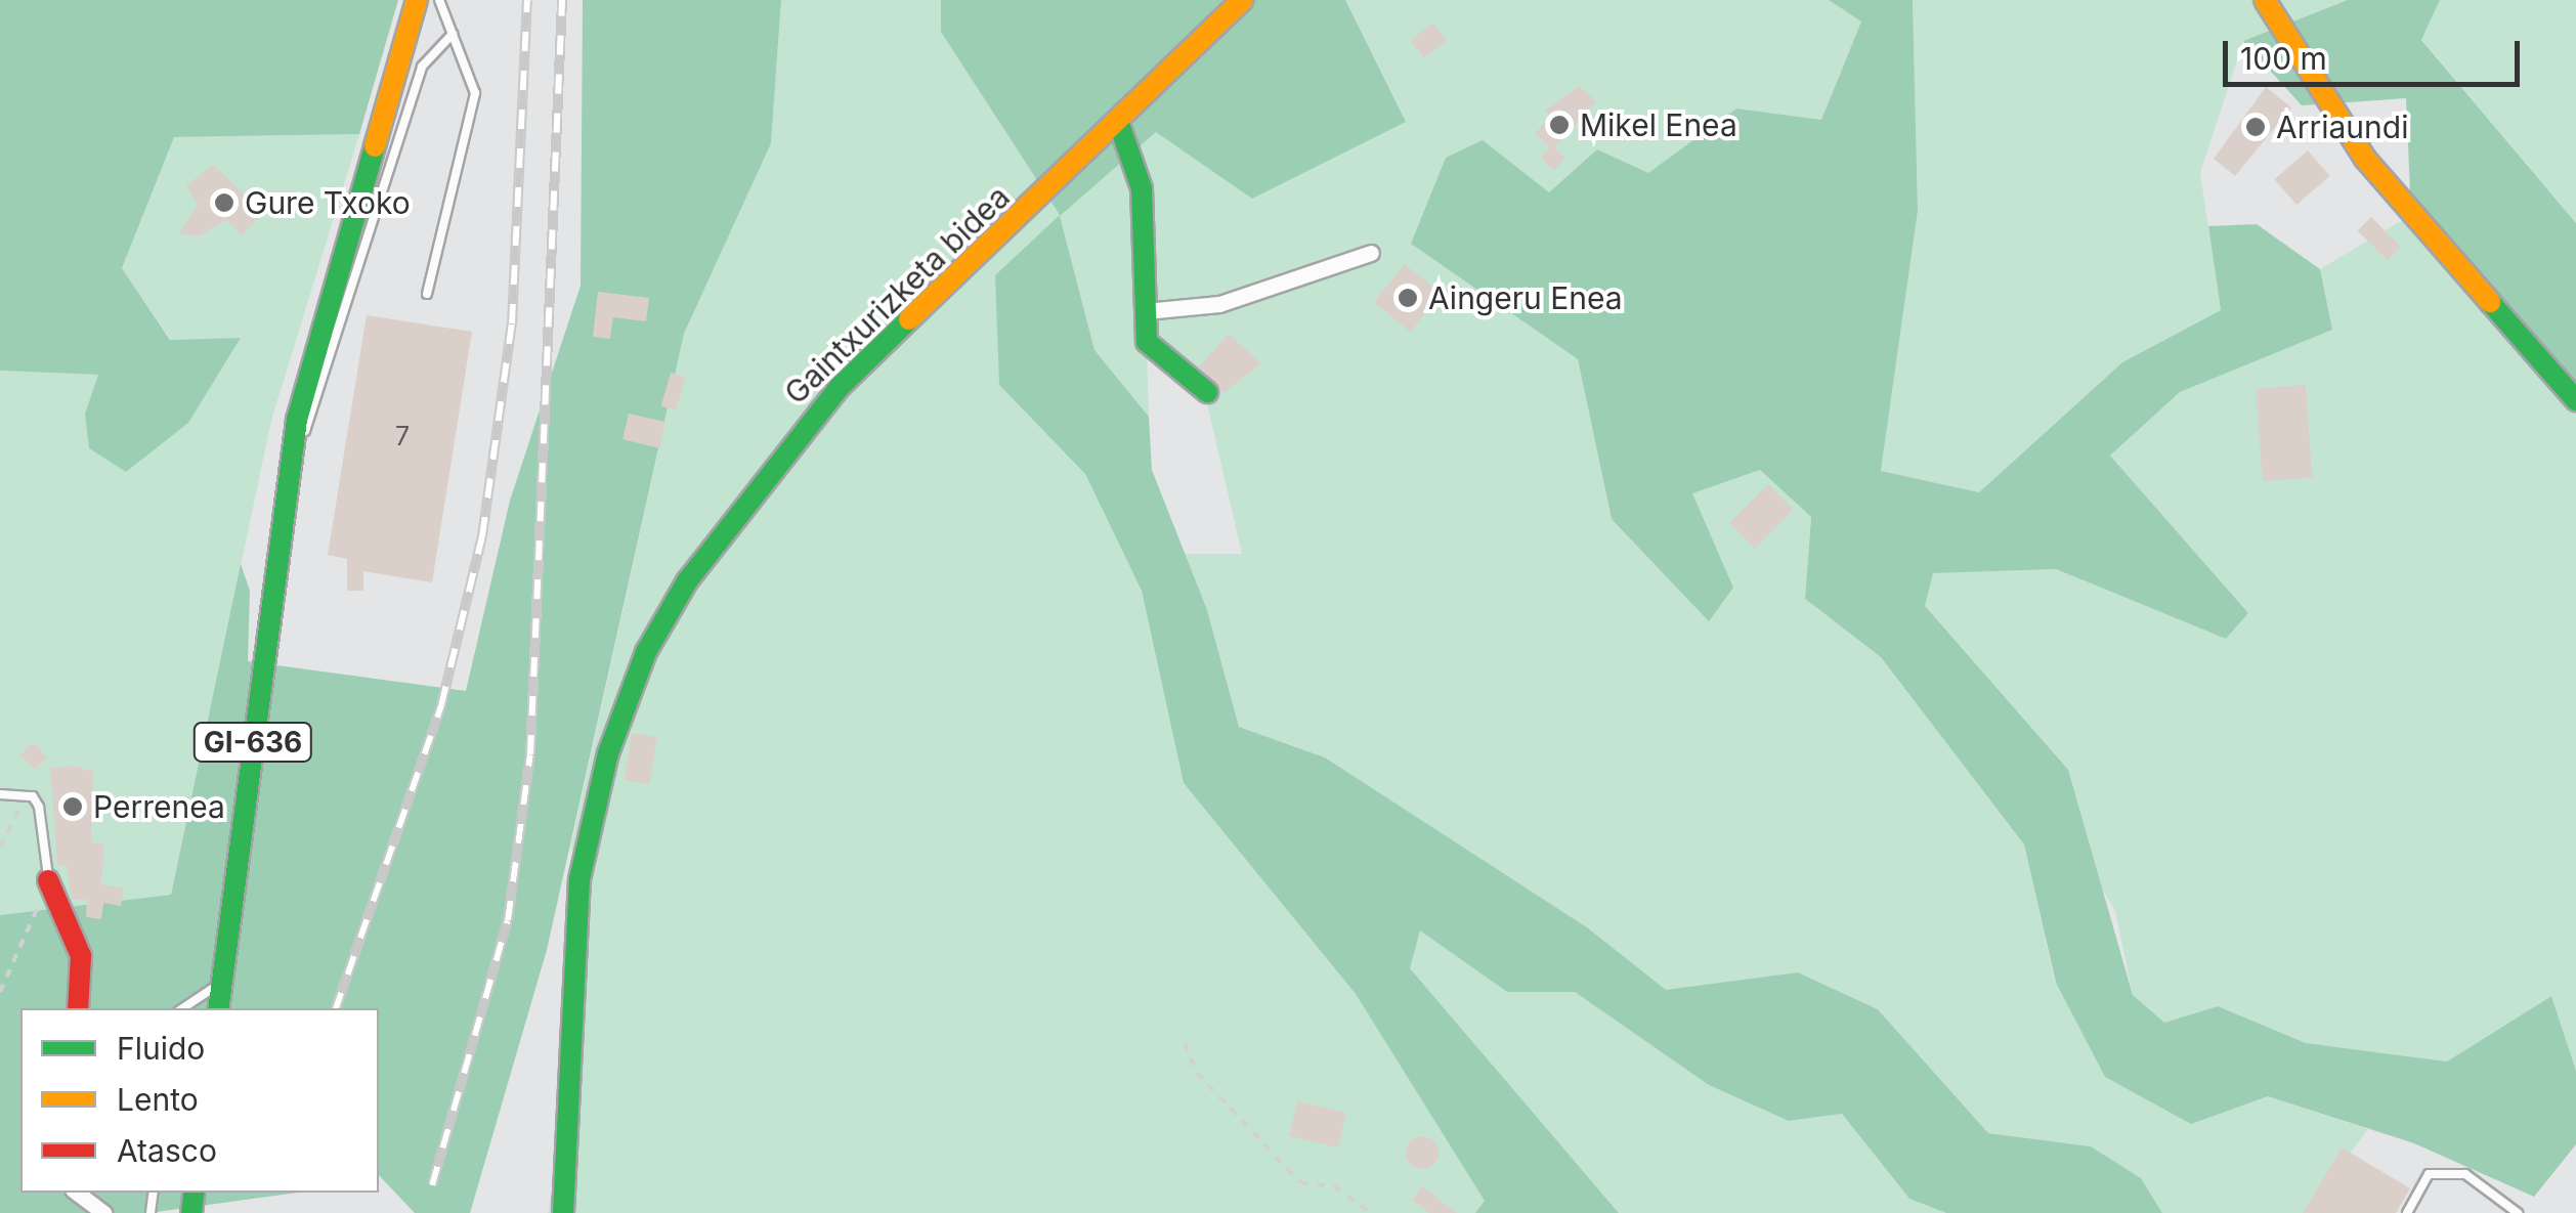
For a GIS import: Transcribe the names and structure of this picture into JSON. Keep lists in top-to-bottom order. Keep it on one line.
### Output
{"streets":{"main road":["Gaintxurizketa bidea","GI-636"]},"places":["Mikel Enea","Arriaundi","Gure Txoko","Aingeru Enea","Perrenea"],"house_numbers":["7"],"legend":["Fluido","Lento","Atasco"],"scale_bar":"100 m"}
